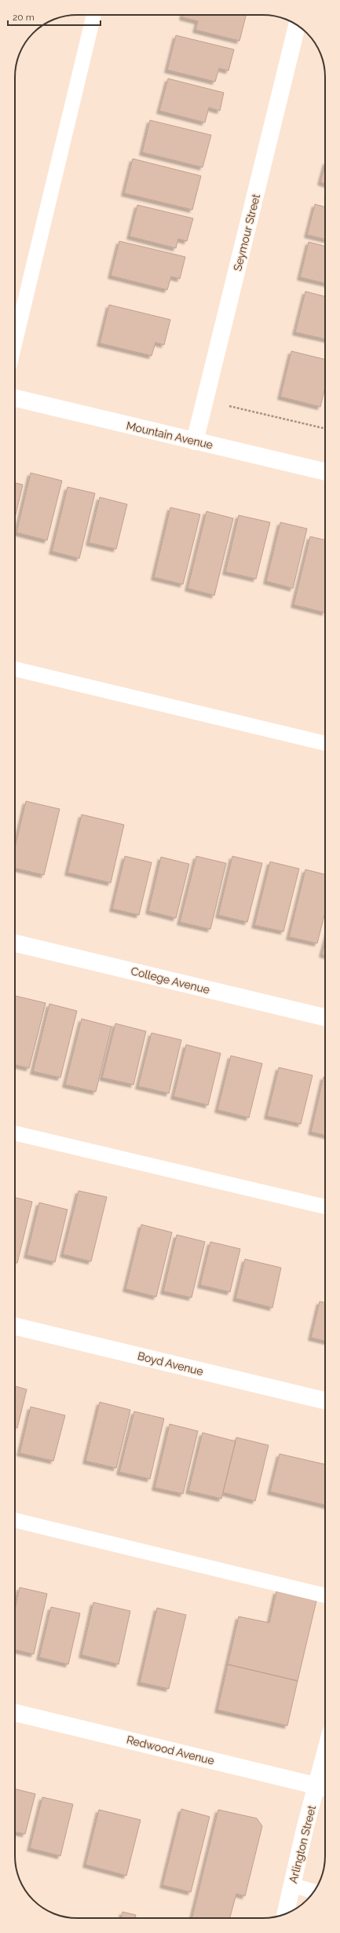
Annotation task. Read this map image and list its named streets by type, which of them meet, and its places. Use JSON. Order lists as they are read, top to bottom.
{
  "streets": {
    "street": [
      "Seymour Street",
      "Mountain Avenue",
      "College Avenue",
      "Boyd Avenue",
      "Redwood Avenue",
      "Arlington Street"
    ]
  },
  "crossings": [
    ["Seymour Street", "Mountain Avenue"],
    ["Redwood Avenue", "Arlington Street"]
  ],
  "scale_bar": "20 m"
}
